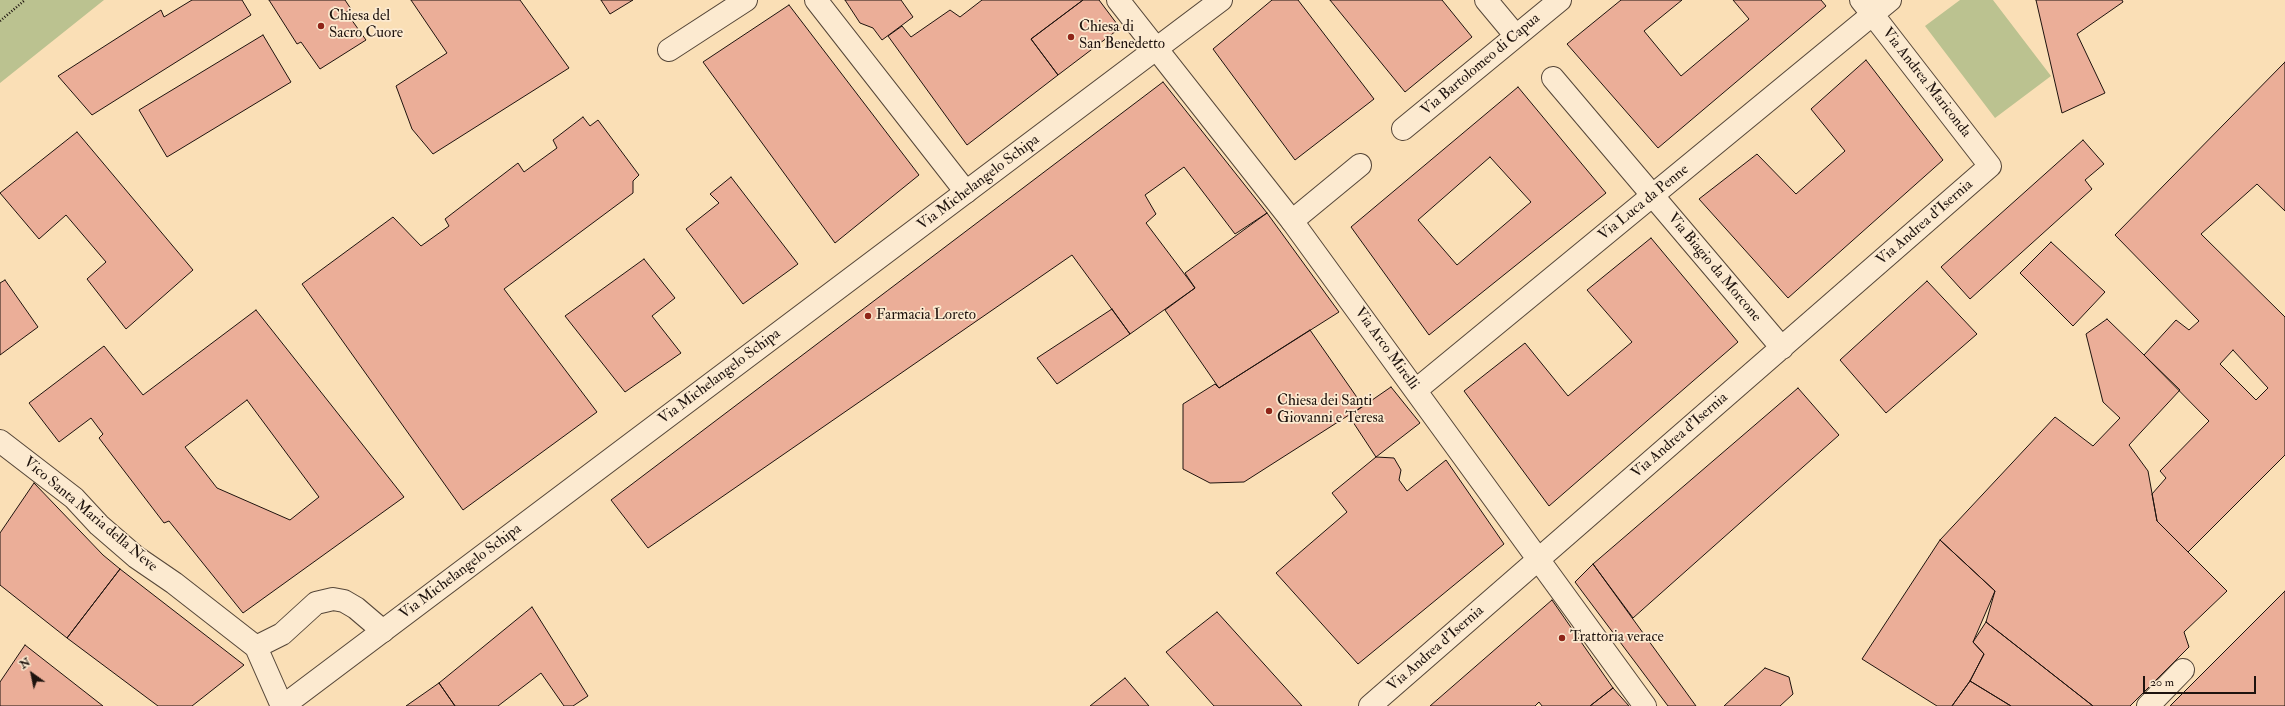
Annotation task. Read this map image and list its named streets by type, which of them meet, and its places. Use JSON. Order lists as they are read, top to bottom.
{
  "streets": {
    "street": [
      "Via Bartolomeo di Capua",
      "Via Andrea Mariconda",
      "Via Michelangelo Schipa",
      "Via Luca da Penne",
      "Via Andrea d'Isernia",
      "Via Biagio da Morcone",
      "Via Arco Mirelli",
      "Vico Santa Maria della Neve"
    ]
  },
  "crossings": [
    ["Via Andrea Mariconda", "Via Luca da Penne"],
    ["Via Andrea Mariconda", "Via Andrea d'Isernia"],
    ["Via Michelangelo Schipa", "Via Arco Mirelli"],
    ["Via Michelangelo Schipa", "Vico Santa Maria della Neve"],
    ["Via Luca da Penne", "Via Biagio da Morcone"],
    ["Via Luca da Penne", "Via Arco Mirelli"],
    ["Via Andrea d'Isernia", "Via Biagio da Morcone"],
    ["Via Andrea d'Isernia", "Via Arco Mirelli"]
  ],
  "places": [
    "Chiesa del Sacro Cuore",
    "Chiesa di San Benedetto",
    "Farmacia Loreto",
    "Chiesa dei Santi Giovanni e Teresa",
    "Trattoria verace"
  ],
  "scale_bar": "20 m",
  "north": "top left"
}
